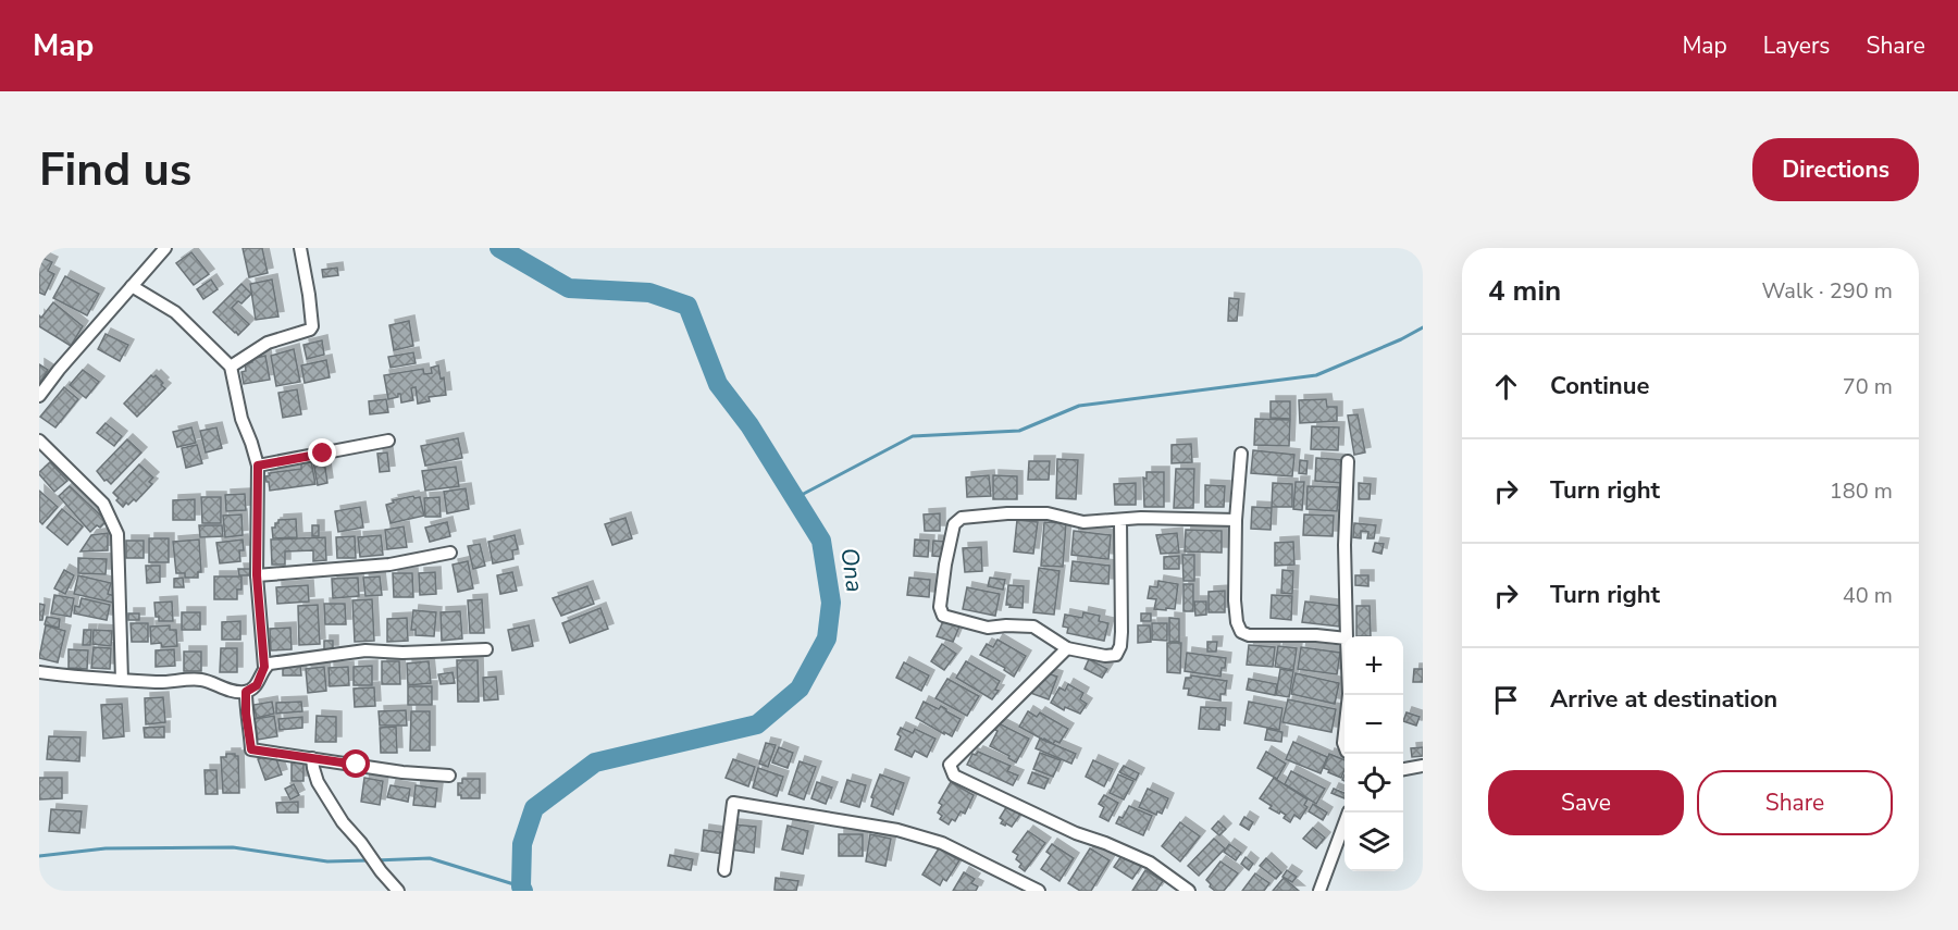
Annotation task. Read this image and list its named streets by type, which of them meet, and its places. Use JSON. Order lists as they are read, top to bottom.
{
  "water": ["Ona"],
  "page": {
    "header": "Map",
    "nav": ["Map", "Layers", "Share"],
    "buttons": [
      "Directions",
      ["Save", "Share"]
    ],
    "title": "Find us",
    "heading": ["4 min", "Walk · 290 m"],
    "list": [
      ["Continue", "70 m"],
      ["Turn right", "180 m"],
      ["Turn right", "40 m"],
      "Arrive at destination"
    ],
    "map_buttons": ["+", "−"]
  }
}
